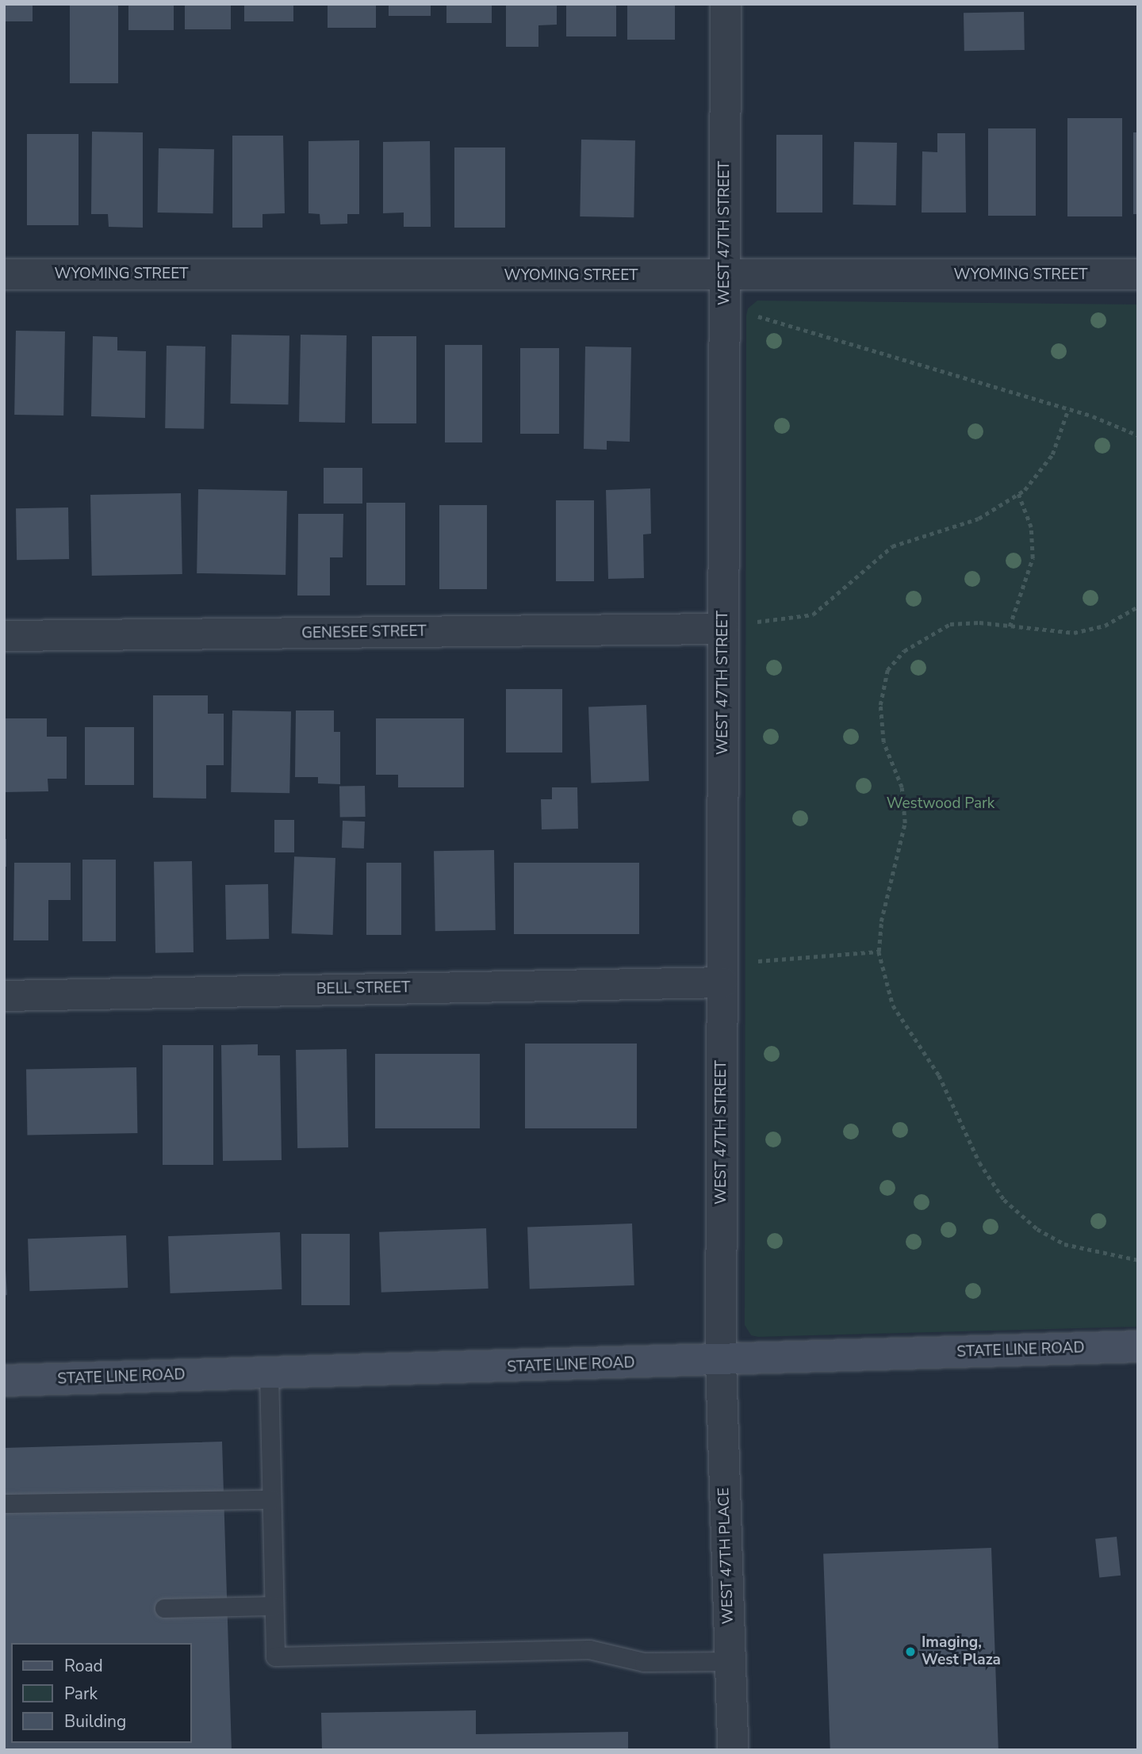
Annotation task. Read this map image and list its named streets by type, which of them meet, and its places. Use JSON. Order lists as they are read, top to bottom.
{
  "streets": {
    "street": [
      "WEST 47TH STREET",
      "WYOMING STREET",
      "GENESEE STREET",
      "BELL STREET",
      "STATE LINE ROAD",
      "WEST 47TH PLACE"
    ]
  },
  "crossings": [
    ["WEST 47TH STREET", "WYOMING STREET"],
    ["WEST 47TH STREET", "GENESEE STREET"],
    ["WEST 47TH STREET", "BELL STREET"],
    ["WEST 47TH STREET", "STATE LINE ROAD"],
    ["WEST 47TH STREET", "WEST 47TH PLACE"],
    ["STATE LINE ROAD", "WEST 47TH PLACE"]
  ],
  "parks": ["Westwood Park"],
  "places": ["Imaging, West Plaza"],
  "legend": ["Road", "Park", "Building"]
}
